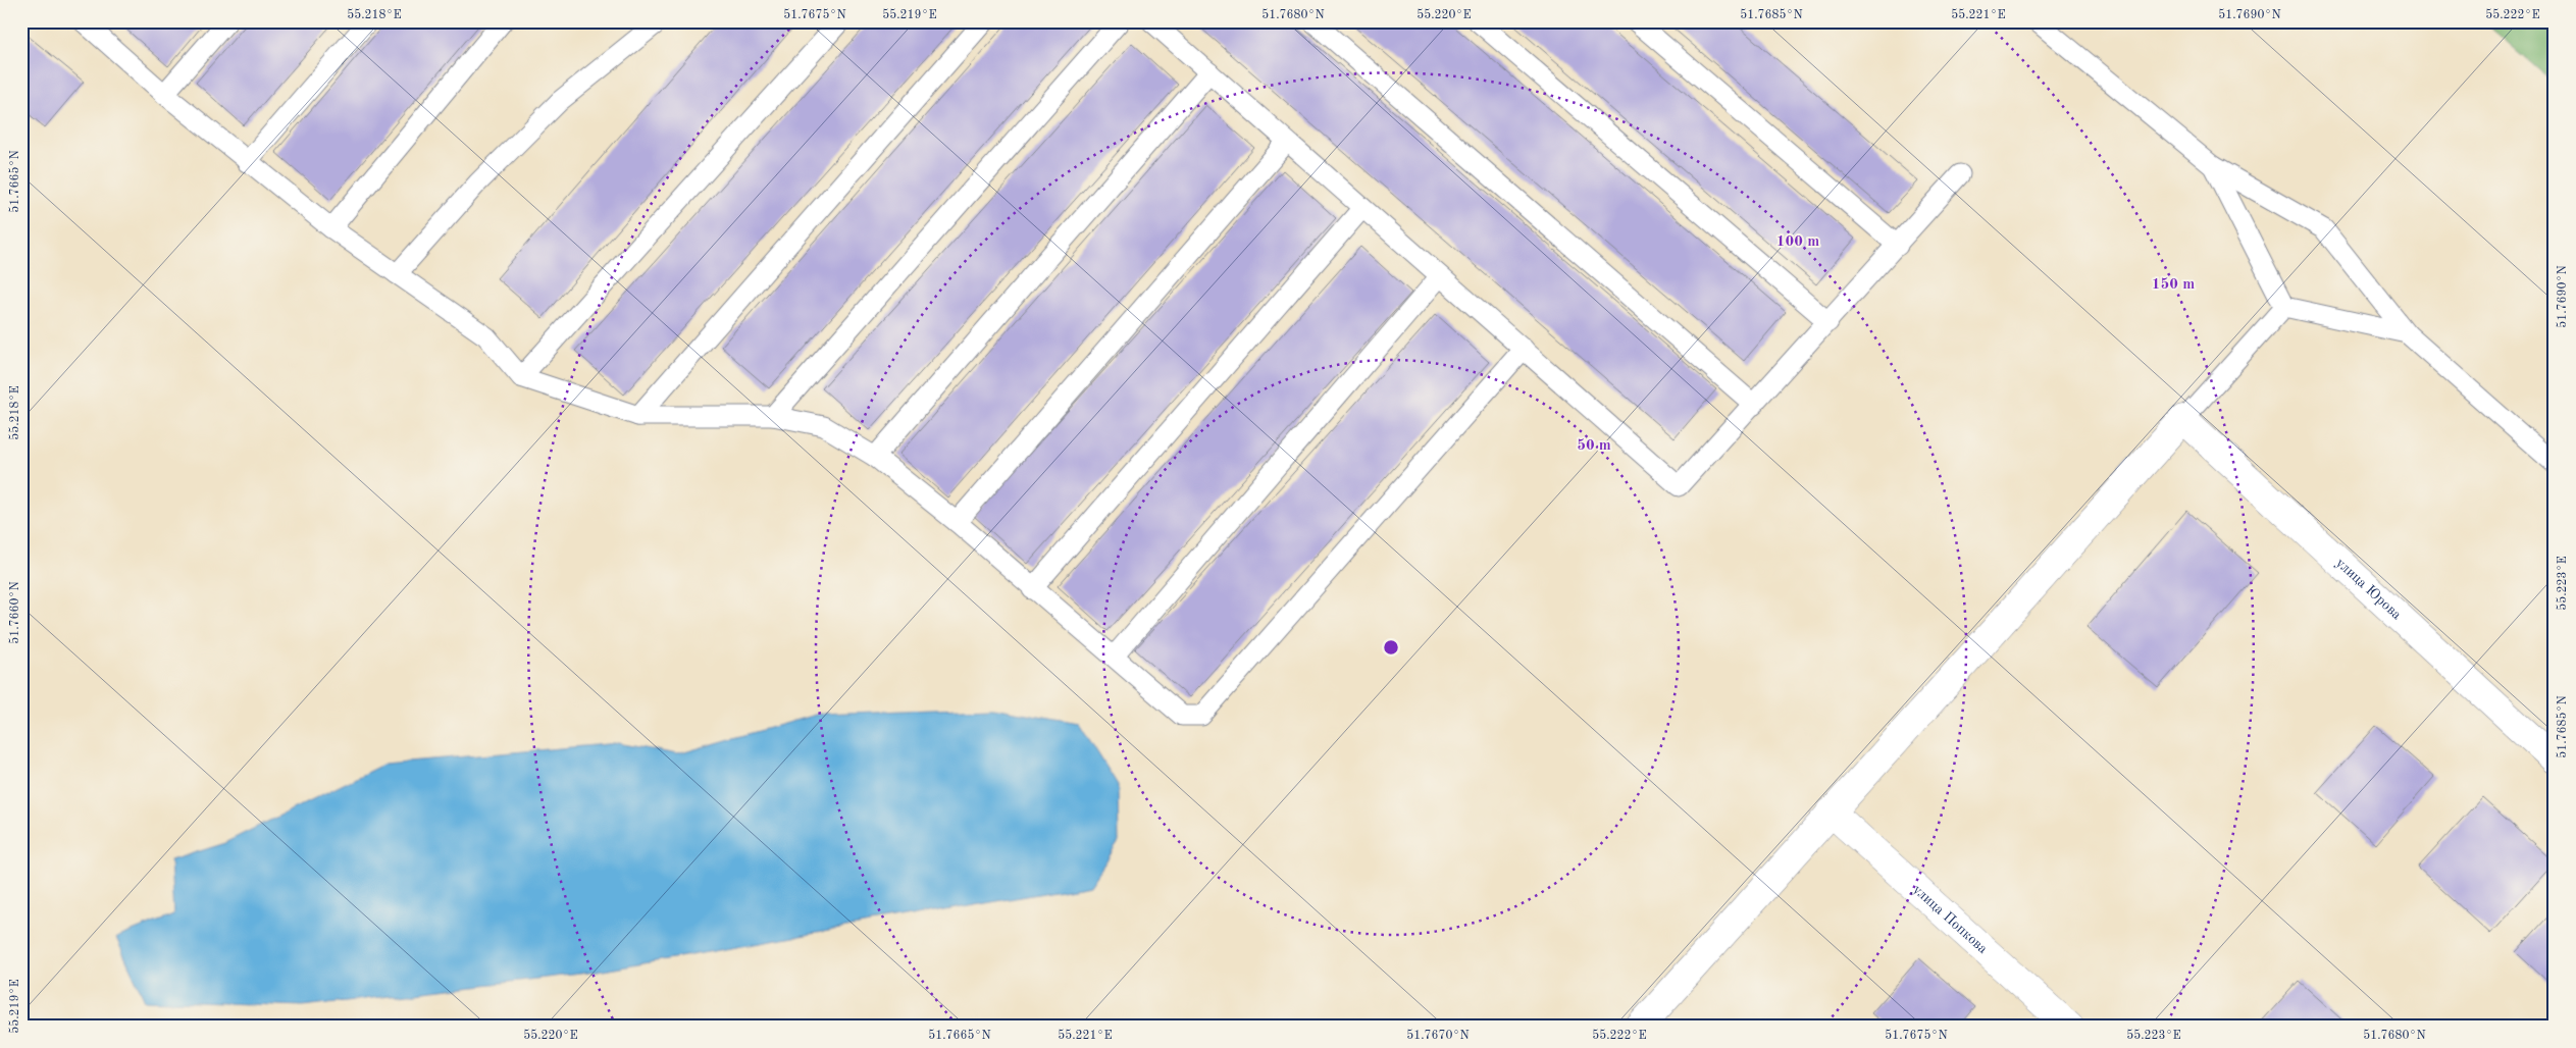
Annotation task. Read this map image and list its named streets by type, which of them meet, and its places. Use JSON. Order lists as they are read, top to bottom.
{
  "streets": {
    "street": ["улица Юрова", "улица Попкова"]
  },
  "coordinates": [
    "55.218°E",
    "51.7675°N",
    "55.219°E",
    "51.7680°N",
    "55.220°E",
    "51.7685°N",
    "55.221°E",
    "51.7690°N",
    "55.222°E",
    "51.7665°N",
    "55.223°E",
    "51.7660°N",
    "51.7670°N"
  ],
  "rings": ["100 m", "150 m", "50 m"]
}
